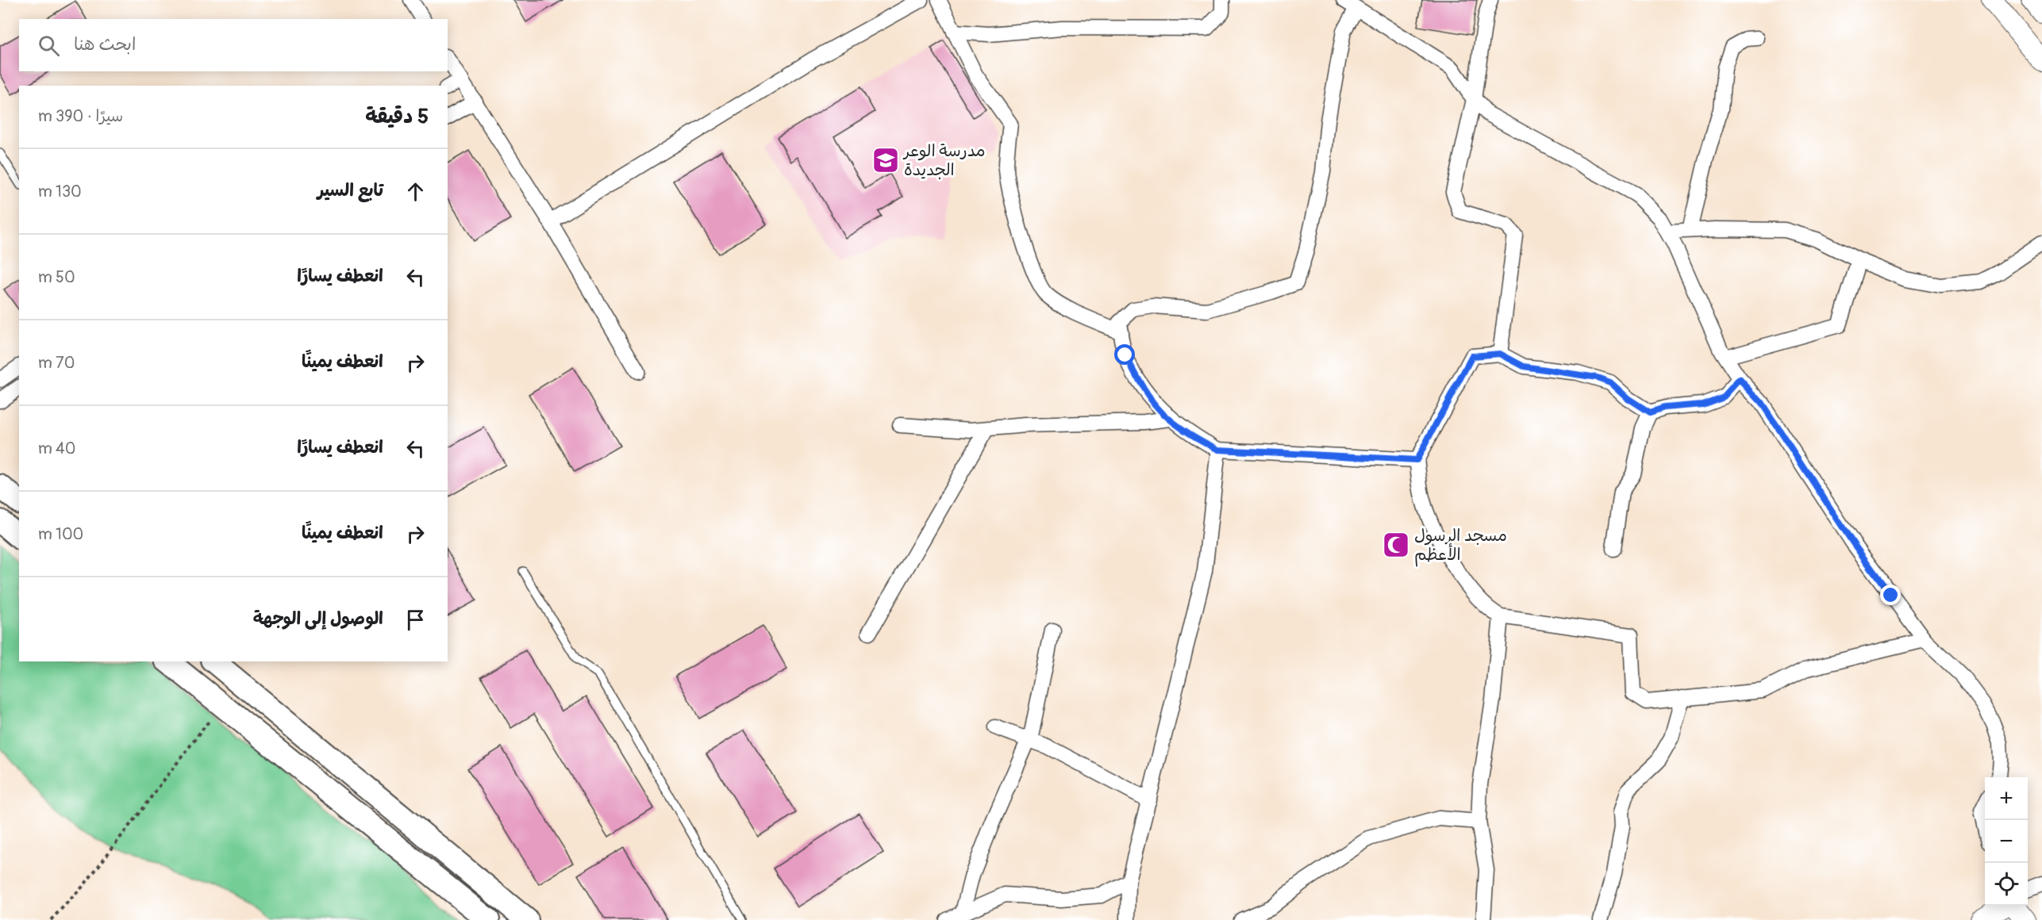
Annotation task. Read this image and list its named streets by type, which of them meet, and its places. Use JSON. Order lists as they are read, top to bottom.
{
  "places": {
    "school or university": ["مدرسة الوعر الجديدة"],
    "mosque": ["مسجد الرسول الأعظم"]
  },
  "page": {
    "search": "ابحث هنا",
    "heading": ["5 دقيقة", "سيرًا · 390 m"],
    "list": [
      ["تابع السير", "130 m"],
      ["انعطف يسارًا", "50 m"],
      ["انعطف يمينًا", "70 m"],
      ["انعطف يسارًا", "40 m"],
      ["انعطف يمينًا", "100 m"],
      "الوصول إلى الوجهة"
    ],
    "map_buttons": ["+", "−"]
  }
}
